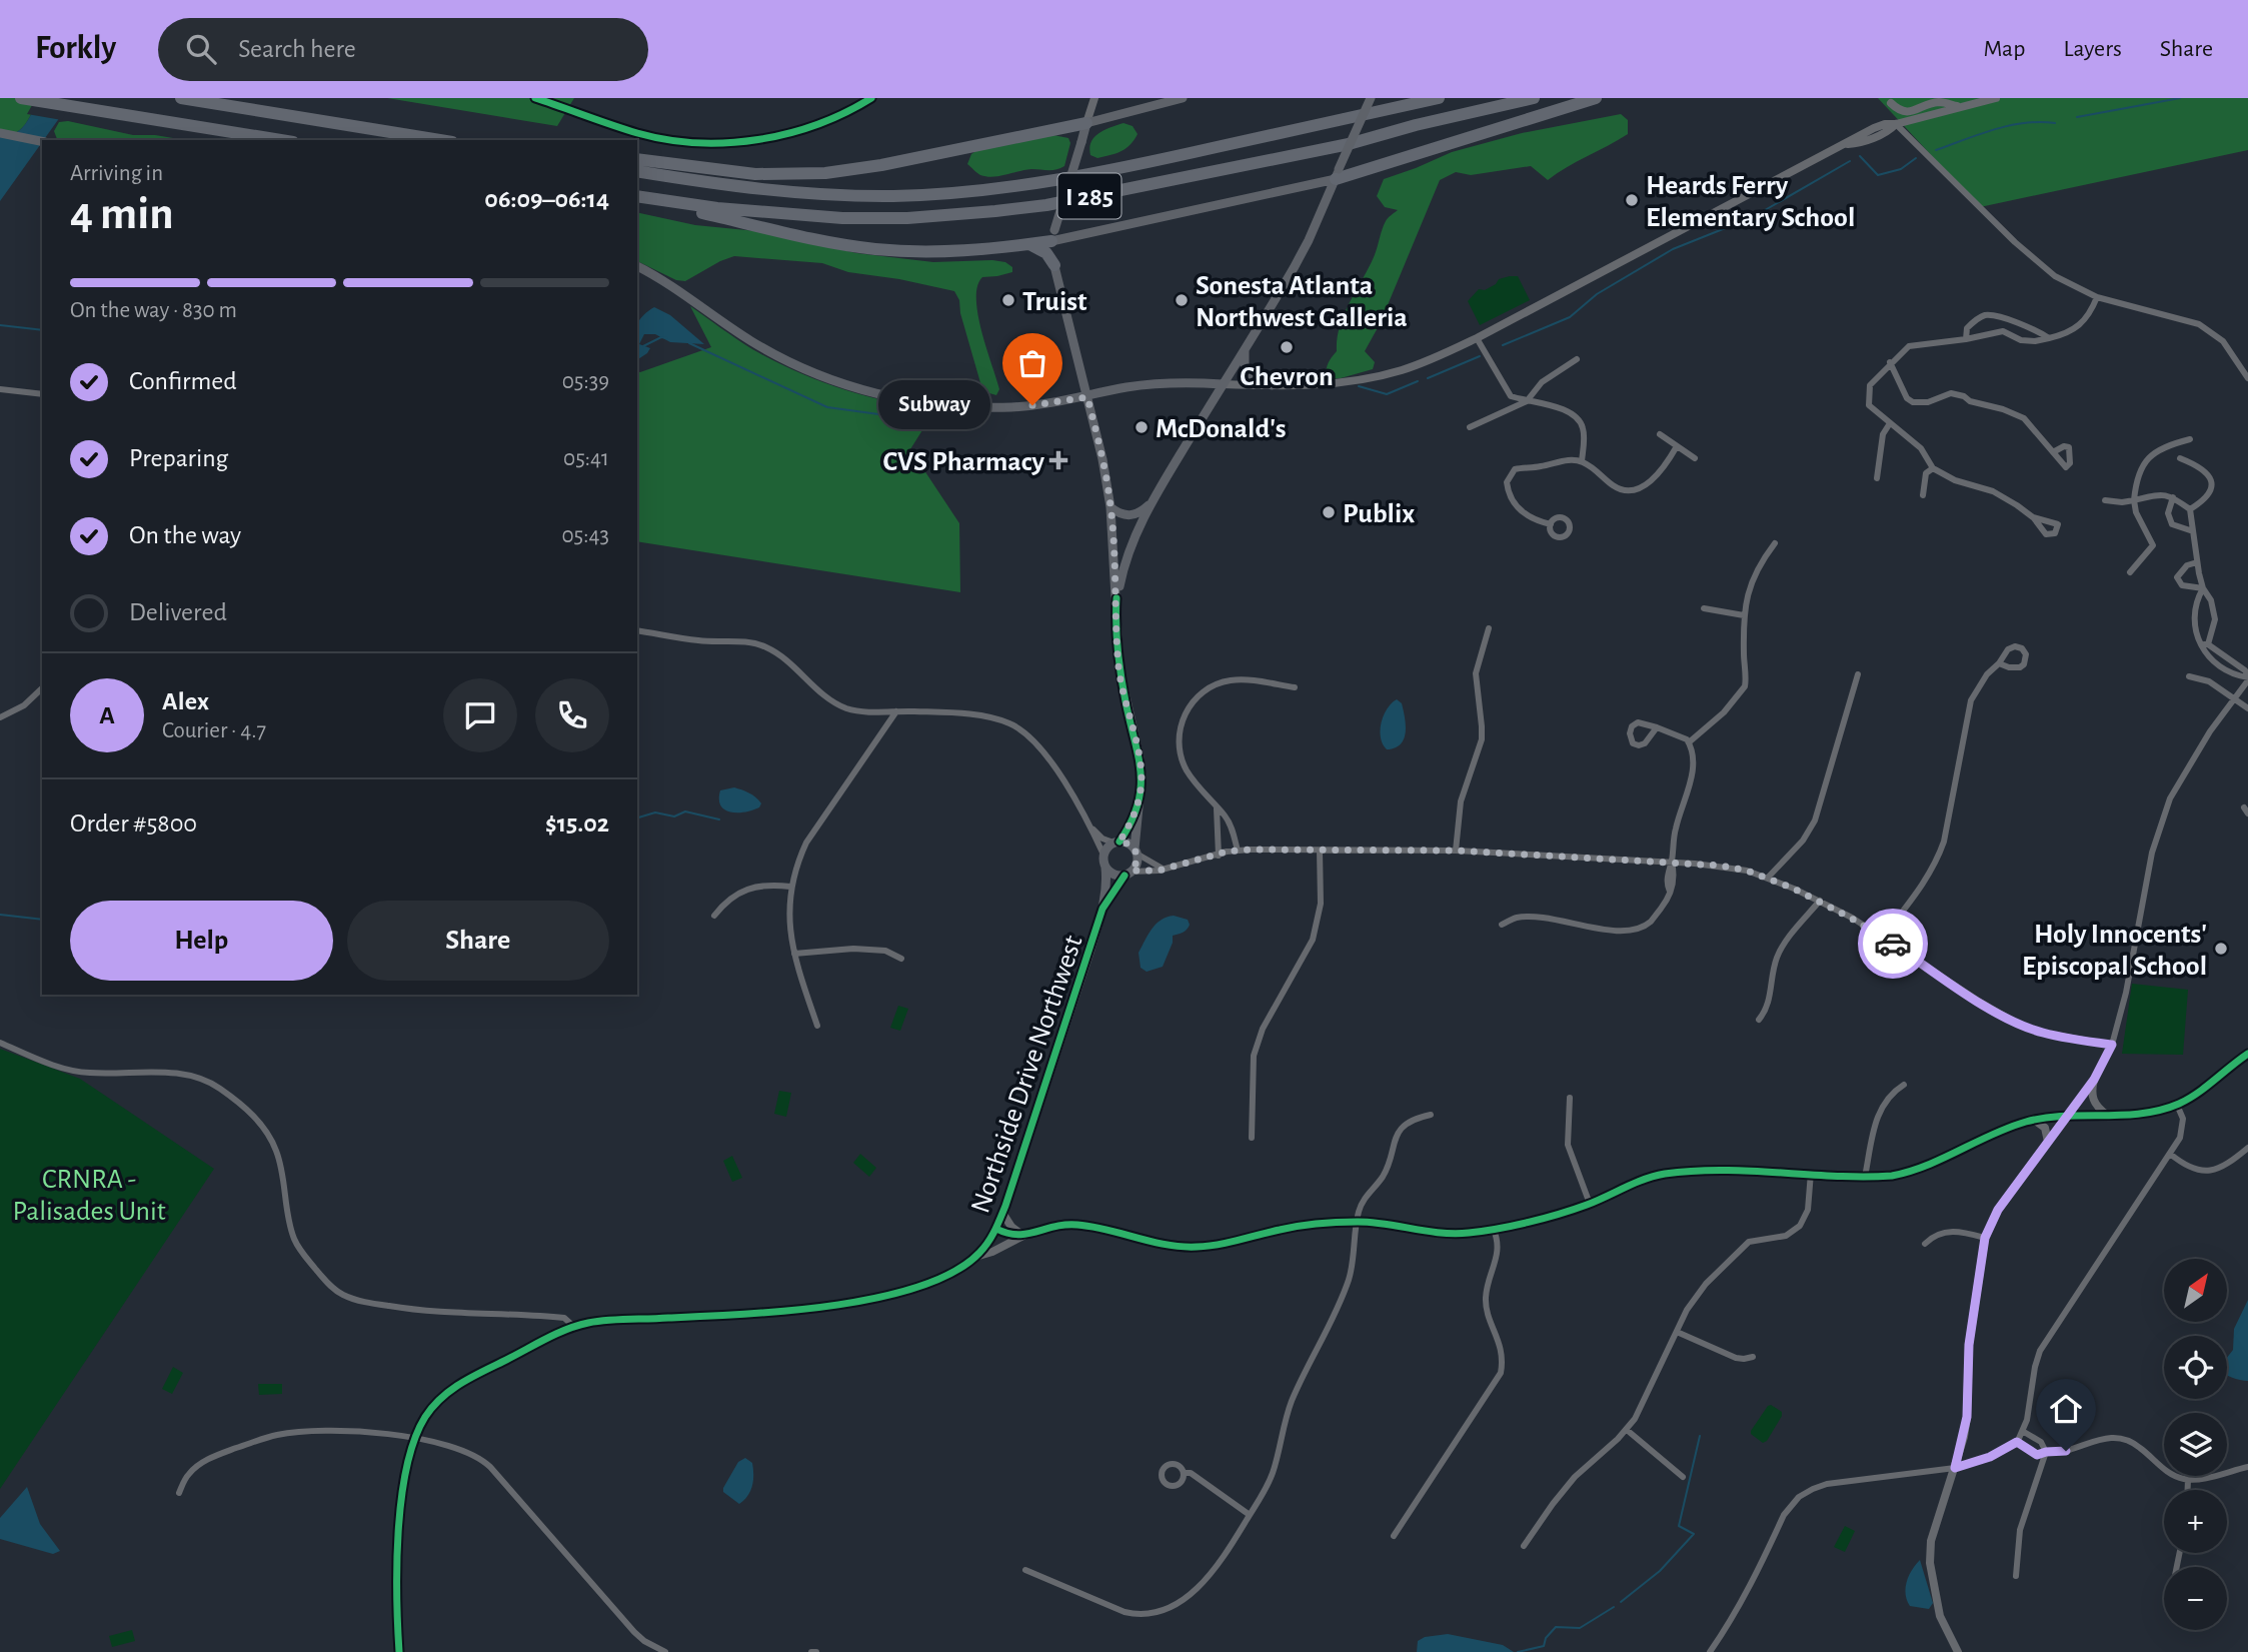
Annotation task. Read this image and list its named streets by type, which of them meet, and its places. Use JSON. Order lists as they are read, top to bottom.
{
  "streets": {
    "highway": ["I 285"],
    "main road": ["Northside Drive Northwest"]
  },
  "parks": ["CRNRA - Palisades Unit"],
  "places": {
    "other": [
      "Heards Ferry Elementary School",
      "Truist",
      "Sonesta Atlanta Northwest Galleria",
      "Chevron",
      "Subway",
      "McDonald's",
      "Publix",
      "Holy Innocents' Episcopal School"
    ],
    "health": ["CVS Pharmacy"]
  },
  "north": "top right",
  "page": {
    "header": "Forkly",
    "search": "Search here",
    "nav": ["Map", "Layers", "Share"],
    "heading": ["4 min", "Arriving in", "06:09–06:14"],
    "panel": [
      "Alex",
      "Courier · 4.7",
      "Order #5800",
      "$15.02"
    ],
    "bar": "On the way · 830 m",
    "list": [
      ["Confirmed", "05:39"],
      ["Preparing", "05:41"],
      ["On the way", "05:43"],
      "Delivered"
    ],
    "bubble": "Subway",
    "round": "A",
    "buttons": ["Help", "Share"],
    "map_buttons": ["+", "−"]
  }
}
